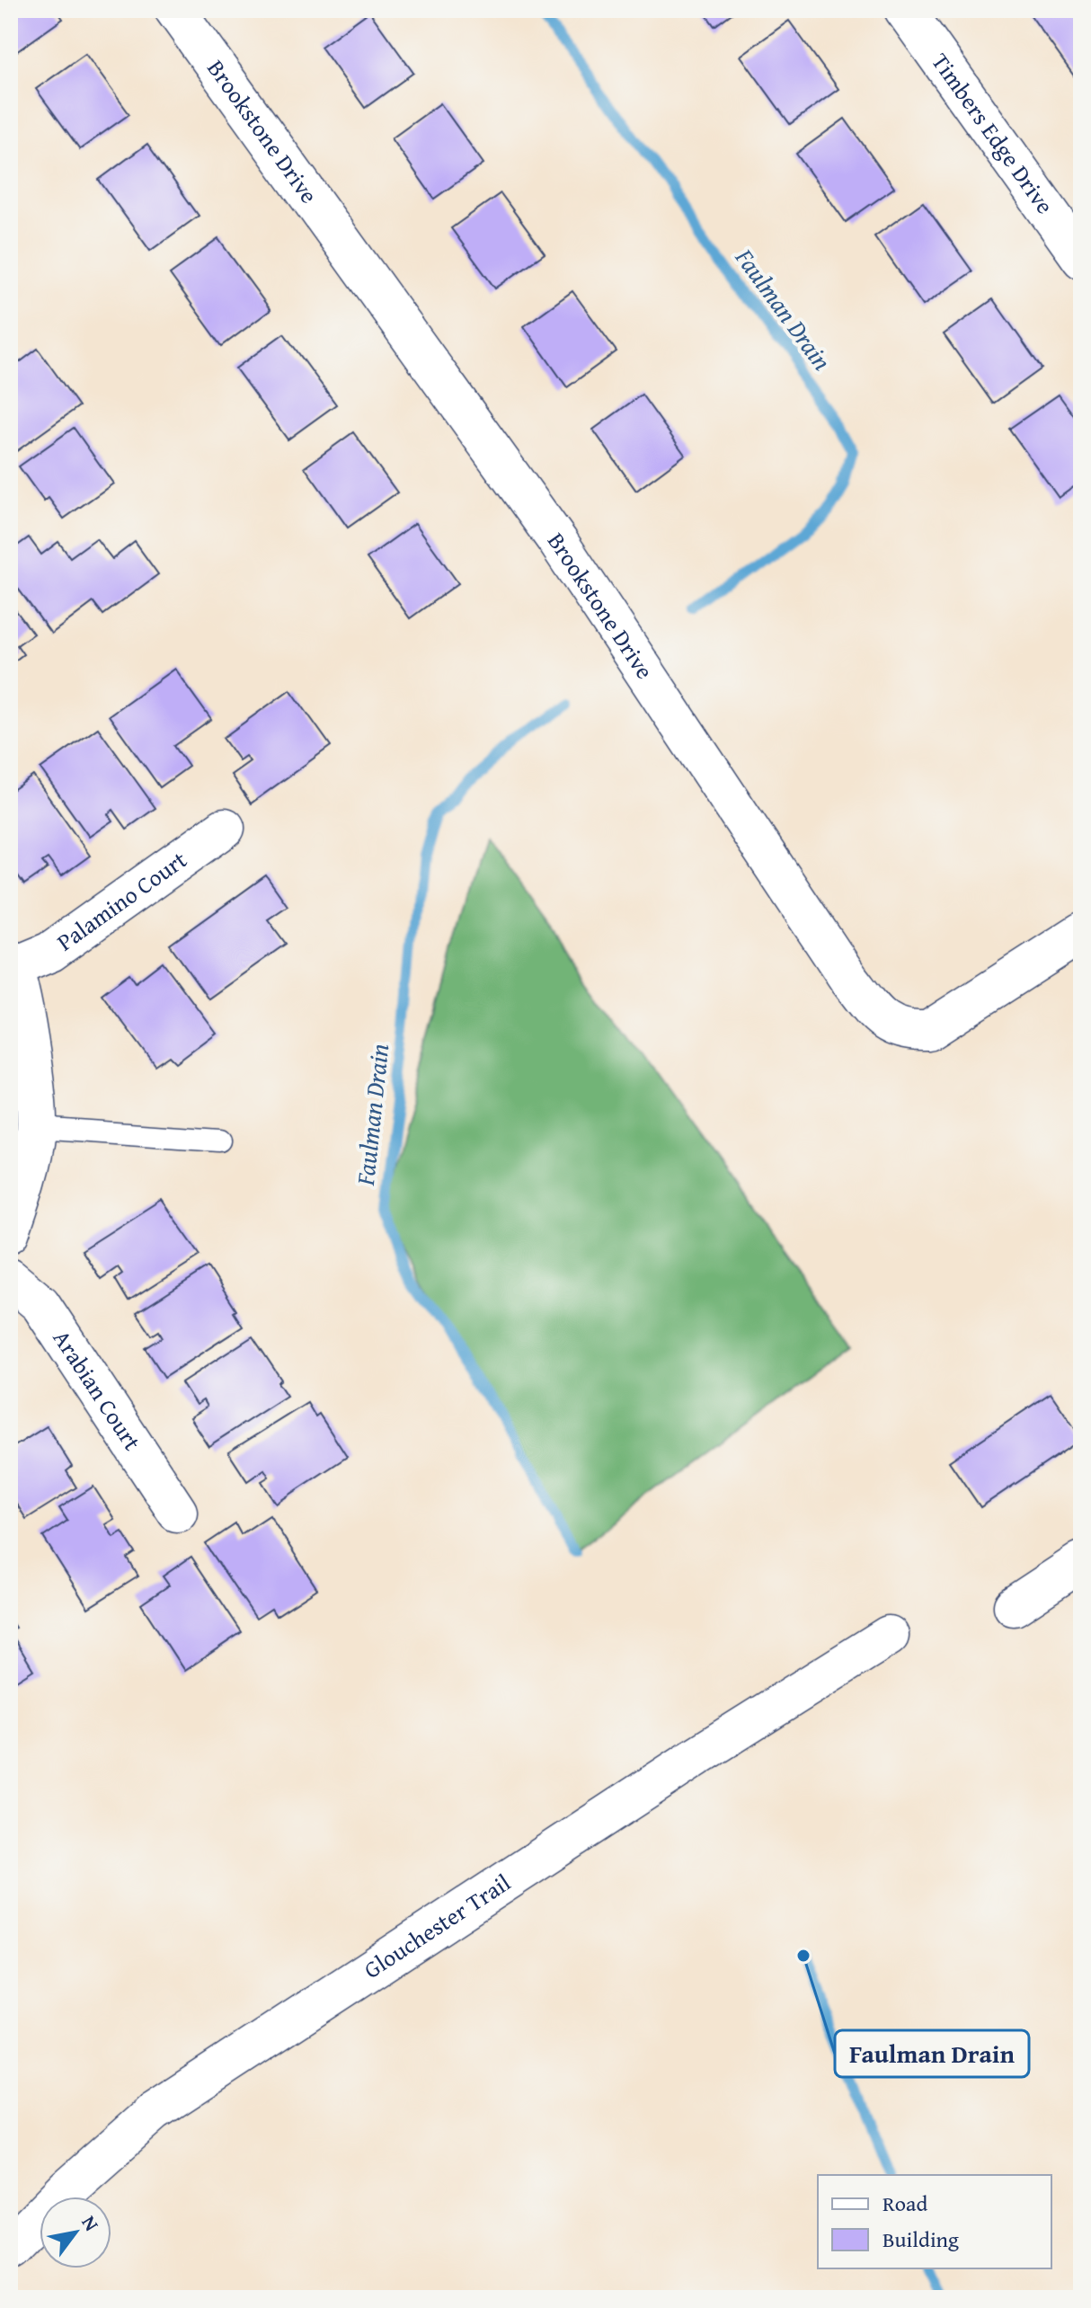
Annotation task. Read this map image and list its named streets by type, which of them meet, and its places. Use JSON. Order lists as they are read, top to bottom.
{
  "streets": {
    "street": [
      "Brookstone Drive",
      "Timbers Edge Drive",
      "Palamino Court",
      "Arabian Court",
      "Glouchester Trail"
    ]
  },
  "water": ["Faulman Drain"],
  "places": ["Faulman Drain"],
  "legend": ["Road", "Building"],
  "north": "top right"
}
